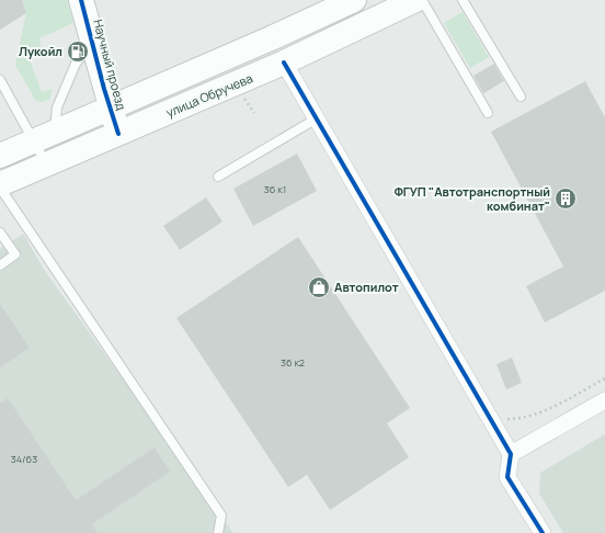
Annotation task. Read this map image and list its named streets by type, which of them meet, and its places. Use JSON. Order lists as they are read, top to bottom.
{
  "streets": {
    "main road": ["Научный проезд", "улица Обручева"]
  },
  "crossings": [
    ["Научный проезд", "улица Обручева"]
  ],
  "places": {
    "fuel station": ["Лукойл"],
    "building": ["ФГУП \"Автотранспортный комбинат\""],
    "shop": ["Автопилот"]
  },
  "house_numbers": ["36 к1", "36 к2", "34/63"]
}
